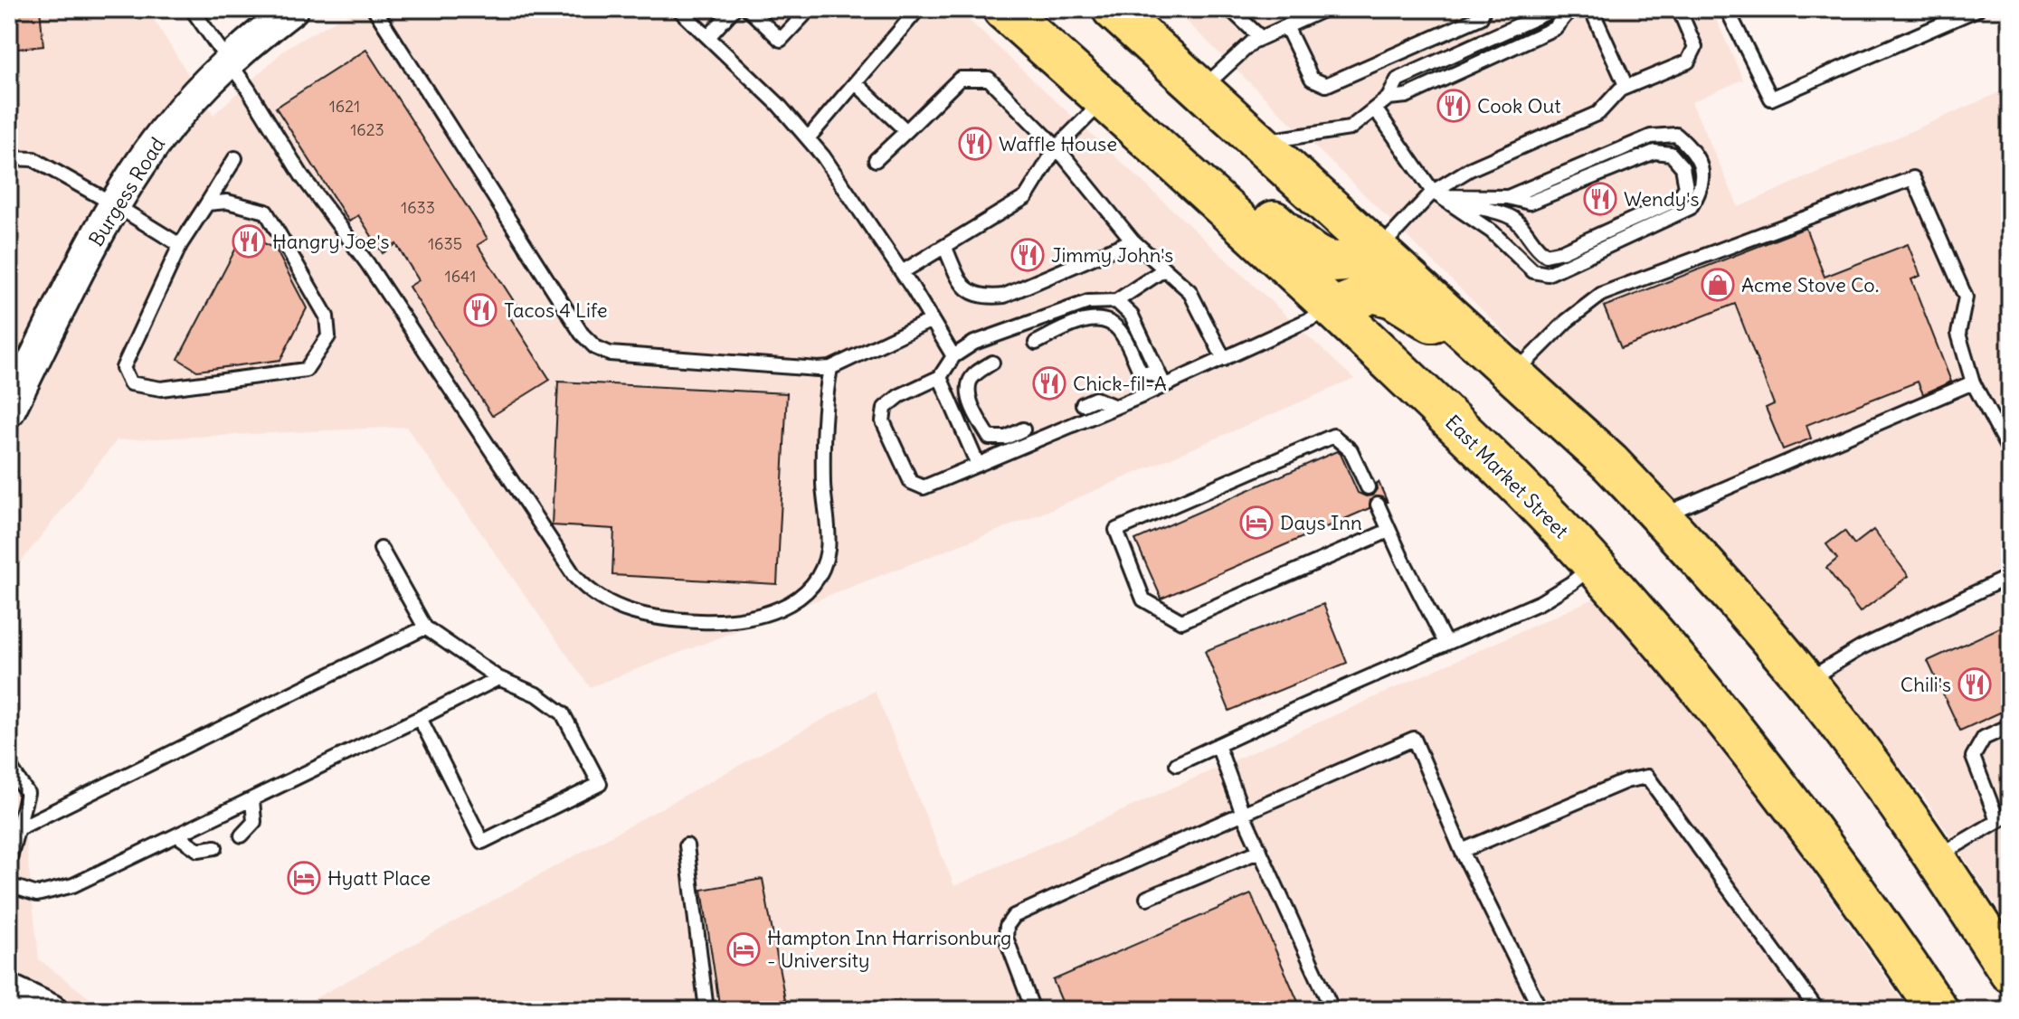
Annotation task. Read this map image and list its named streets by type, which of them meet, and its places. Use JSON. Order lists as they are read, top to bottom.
{
  "streets": {
    "highway": ["East Market Street"],
    "street": ["Burgess Road"]
  },
  "places": {
    "restaurant": [
      "Cook Out",
      "Waffle House",
      "Wendy's",
      "Hangry Joe's",
      "Jimmy John's",
      "Tacos 4 Life",
      "Chick-fil-A",
      "Chili's"
    ],
    "shop": ["Acme Stove Co."],
    "hotel": ["Days Inn", "Hyatt Place", "Hampton Inn Harrisonburg - University"]
  },
  "house_numbers": [
    "1621",
    "1623",
    "1633",
    "1635",
    "1641"
  ]
}
